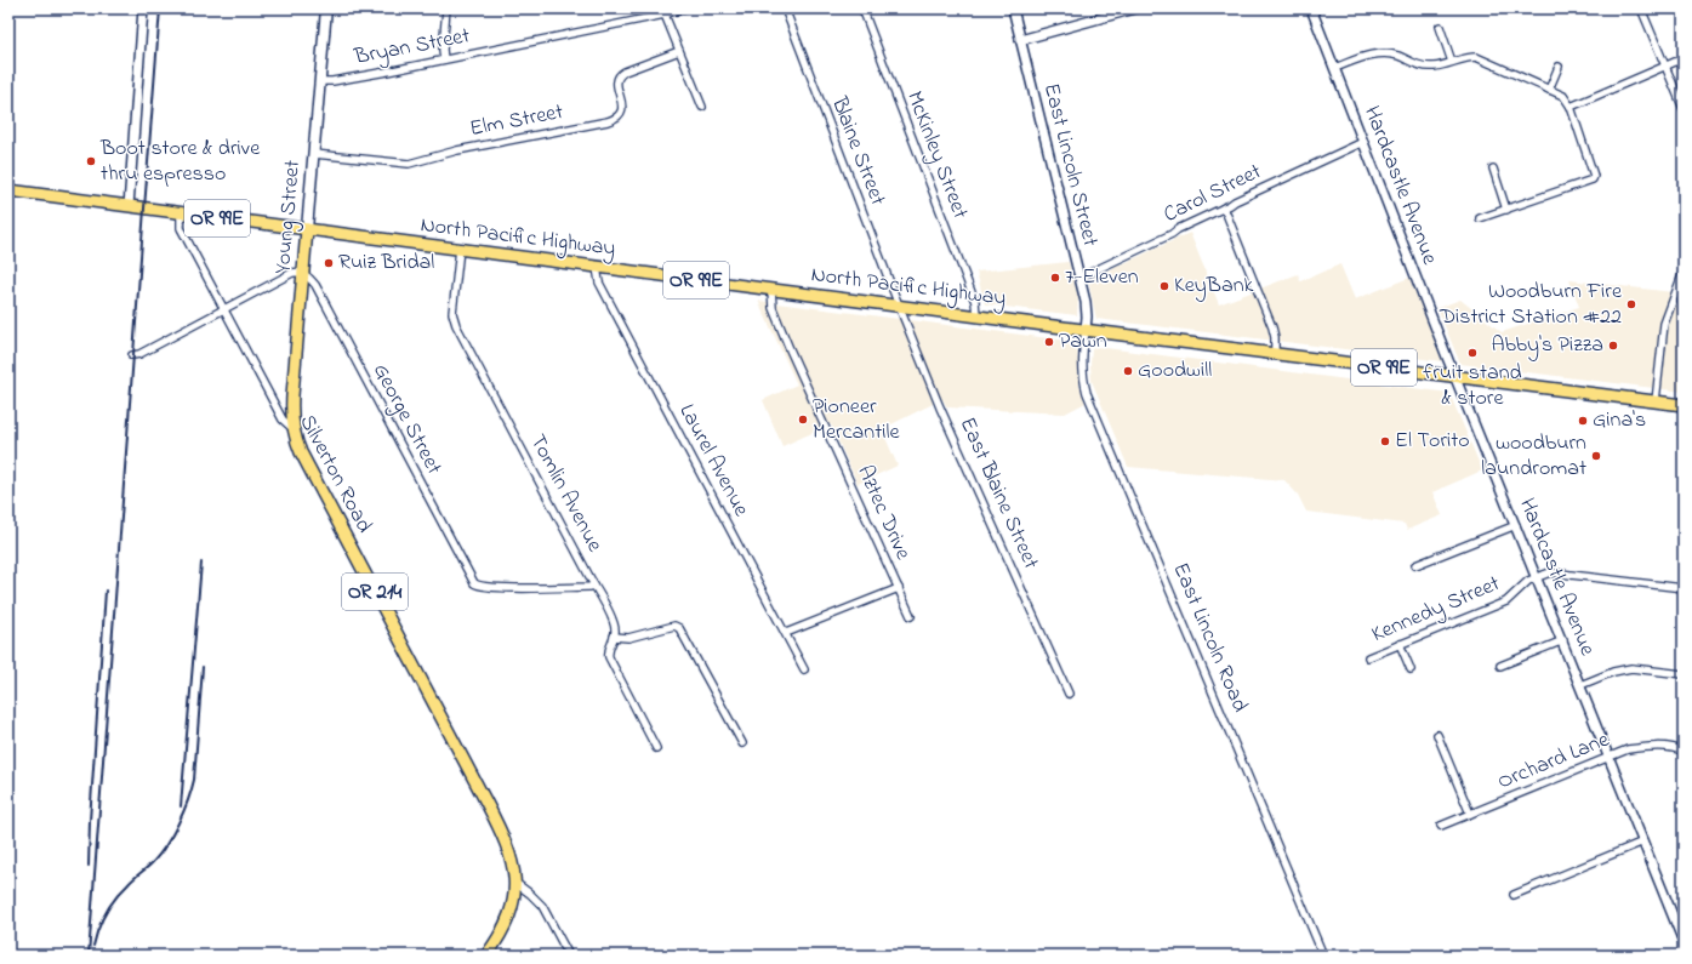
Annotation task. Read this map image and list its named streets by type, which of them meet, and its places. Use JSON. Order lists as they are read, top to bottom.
{
  "streets": {
    "main road": [
      "Young Street",
      "OR 99E",
      "North Pacific Highway",
      "Silverton Road",
      "OR 214"
    ],
    "street": [
      "Bryan Street",
      "Elm Street",
      "Blaine Street",
      "McKinley Street",
      "East Lincoln Street",
      "Hardcastle Avenue",
      "Carol Street",
      "George Street",
      "Laurel Avenue",
      "Tomlin Avenue",
      "East Blaine Street",
      "Aztec Drive",
      "Kennedy Street",
      "East Lincoln Road",
      "Orchard Lane"
    ]
  },
  "crossings": [
    ["Bryan Street", "Young Street"],
    ["Elm Street", "Young Street"],
    ["Blaine Street", "North Pacific Highway"],
    ["Blaine Street", "East Blaine Street"],
    ["McKinley Street", "North Pacific Highway"],
    ["East Lincoln Street", "Carol Street"],
    ["East Lincoln Street", "North Pacific Highway"],
    ["East Lincoln Street", "East Lincoln Road"],
    ["Hardcastle Avenue", "Carol Street"],
    ["Hardcastle Avenue", "North Pacific Highway"],
    ["Hardcastle Avenue", "Kennedy Street"],
    ["Hardcastle Avenue", "Orchard Lane"],
    ["Young Street", "North Pacific Highway"],
    ["Young Street", "George Street"],
    ["Young Street", "Silverton Road"],
    ["OR 99E", "North Pacific Highway"],
    ["North Pacific Highway", "Laurel Avenue"],
    ["North Pacific Highway", "Silverton Road"],
    ["North Pacific Highway", "Tomlin Avenue"],
    ["North Pacific Highway", "East Blaine Street"],
    ["North Pacific Highway", "Aztec Drive"],
    ["North Pacific Highway", "East Lincoln Road"],
    ["George Street", "Tomlin Avenue"],
    ["Silverton Road", "OR 214"]
  ],
  "places": [
    "Boot store & drive thru espresso",
    "Ruiz Bridal",
    "7-Eleven",
    "KeyBank",
    "Woodburn Fire District Station #22",
    "Pawn",
    "Abby's Pizza",
    "fruit stand & store",
    "Goodwill",
    "Pioneer Mercantile",
    "Gina's",
    "El Torito",
    "woodburn laundromat"
  ]
}
